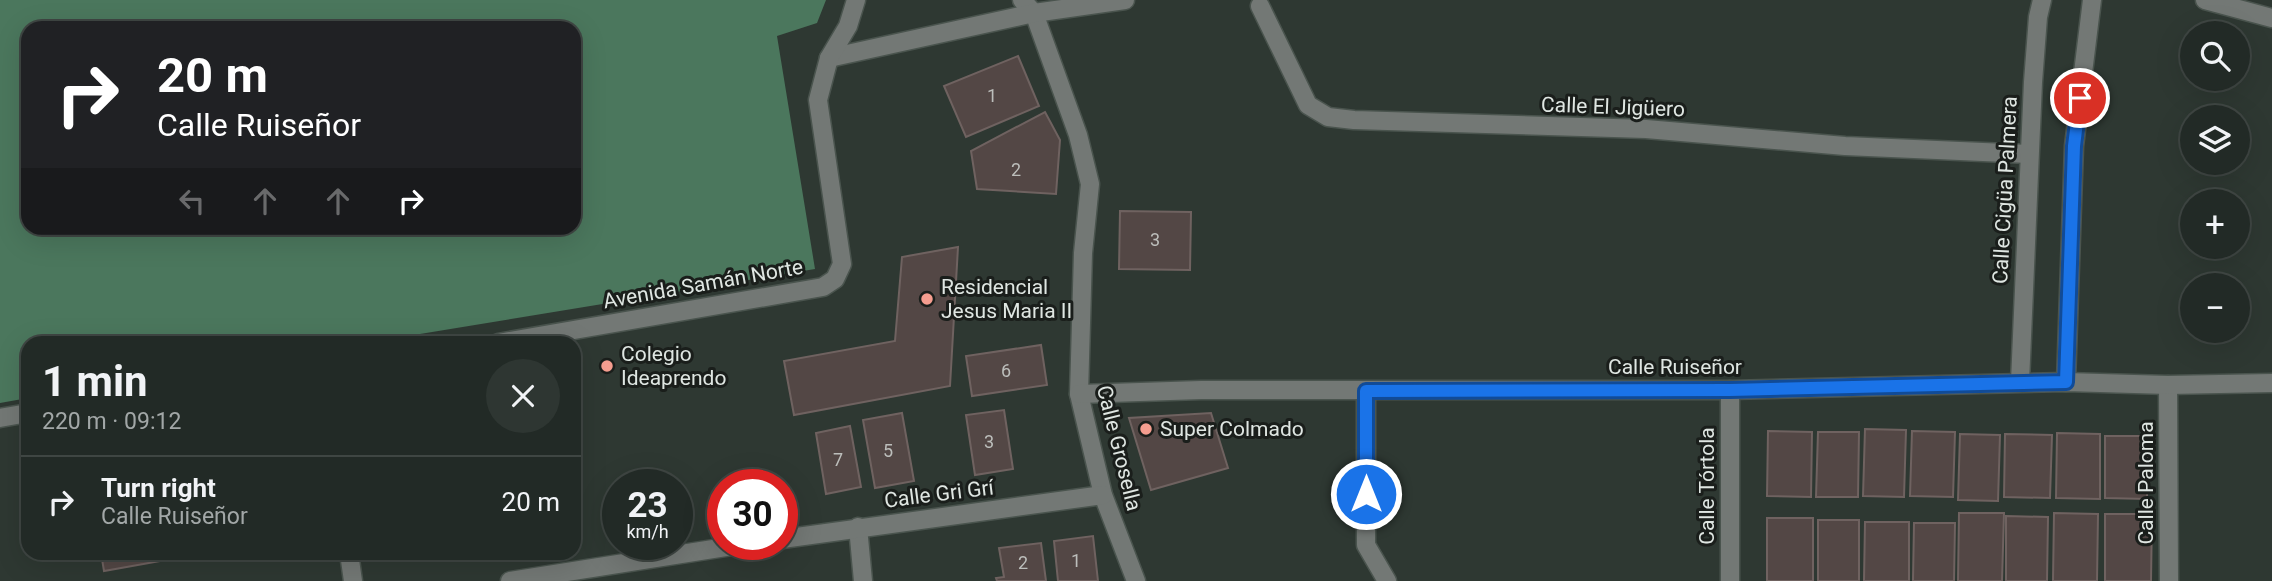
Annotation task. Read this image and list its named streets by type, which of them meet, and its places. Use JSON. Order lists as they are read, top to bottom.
{
  "streets": {
    "street": [
      "Calle El Jigüero",
      "Calle Cigüa Palmera",
      "Avenida Samán Norte",
      "Calle Ruiseñor",
      "Calle Grosella",
      "Calle Paloma",
      "Calle Tórtola",
      "Calle Gri Grí"
    ]
  },
  "crossings": [
    ["Calle El Jigüero", "Calle Cigüa Palmera"],
    ["Calle Cigüa Palmera", "Calle Ruiseñor"],
    ["Calle Ruiseñor", "Calle Grosella"],
    ["Calle Ruiseñor", "Calle Paloma"],
    ["Calle Ruiseñor", "Calle Tórtola"],
    ["Calle Grosella", "Calle Gri Grí"]
  ],
  "places": ["Residencial Jesus Maria II", "Colegio Ideaprendo", "Super Colmado"],
  "house_numbers": [
    "1",
    "2",
    "3",
    "6",
    "3",
    "5",
    "7",
    "1",
    "2"
  ],
  "page": {
    "map_buttons": ["+", "−"],
    "turn": ["20 m", "Calle Ruiseñor"],
    "heading": ["1 min", "220 m · 09:12"],
    "list": [
      {
        "name": "Turn right",
        "note": "Calle Ruiseñor",
        "value": "20 m"
      }
    ],
    "speed": "23 km/h",
    "limit": "30"
  }
}
